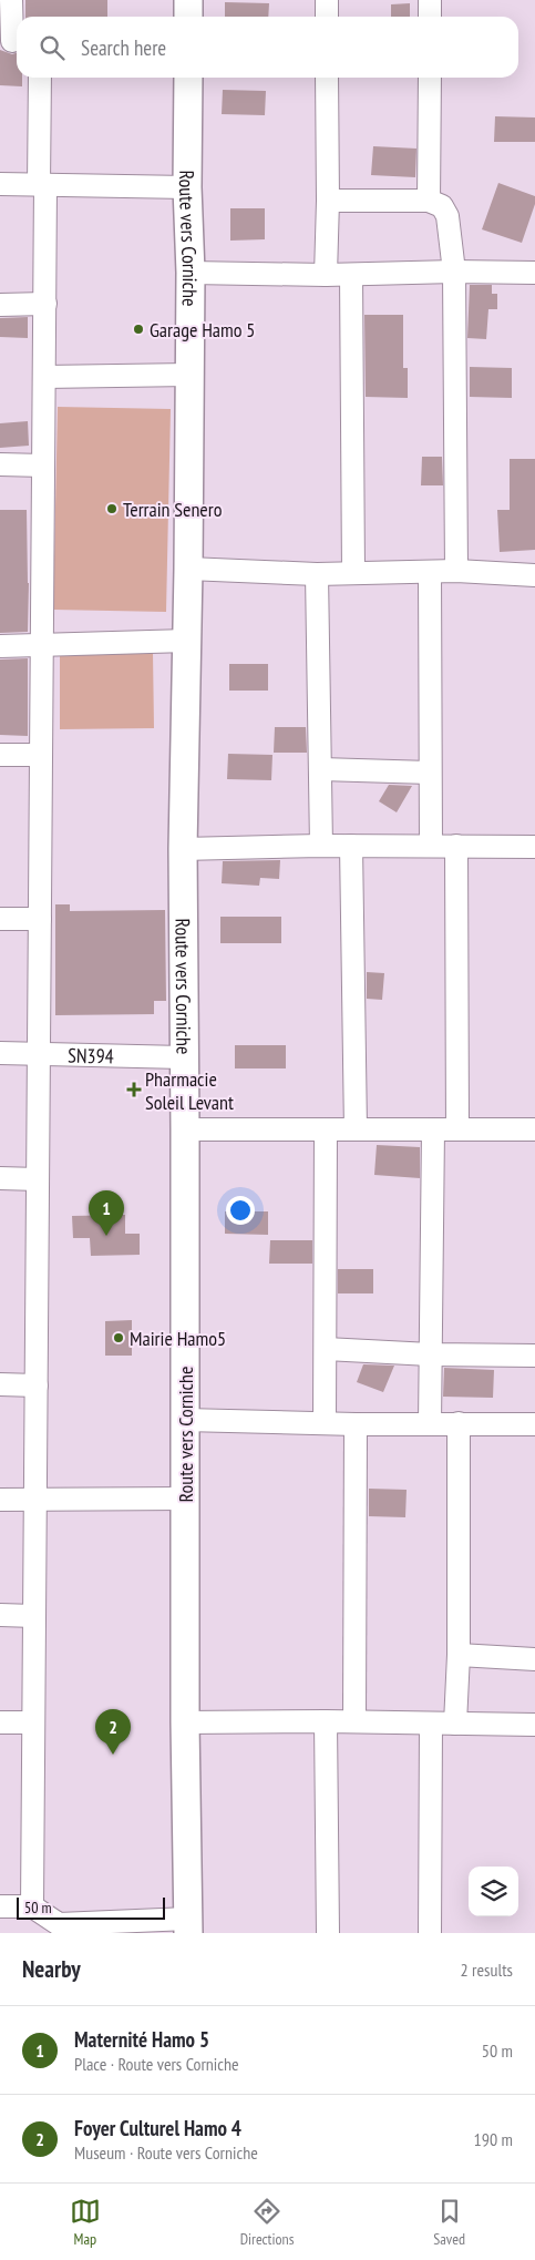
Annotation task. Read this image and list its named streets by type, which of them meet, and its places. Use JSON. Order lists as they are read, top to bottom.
{
  "streets": {
    "main road": ["Route vers Corniche"],
    "street": ["SN394"]
  },
  "crossings": [
    ["Route vers Corniche", "SN394"]
  ],
  "places": {
    "other": ["Garage Hamo 5", "Terrain Senero", "Mairie Hamo5"],
    "health": ["Pharmacie Soleil Levant"]
  },
  "scale_bar": "50 m",
  "page": {
    "search": "Search here",
    "pins": ["1", "2"],
    "scale": "50 m",
    "heading": ["Nearby", "2 results"],
    "list": [
      {
        "mark": "1",
        "name": "Maternité Hamo 5",
        "note": "Place · Route vers Corniche",
        "value": "50 m"
      },
      {
        "mark": "2",
        "name": "Foyer Culturel Hamo 4",
        "note": "Museum · Route vers Corniche",
        "value": "190 m"
      }
    ],
    "nav": ["Map", "Directions", "Saved"]
  }
}
